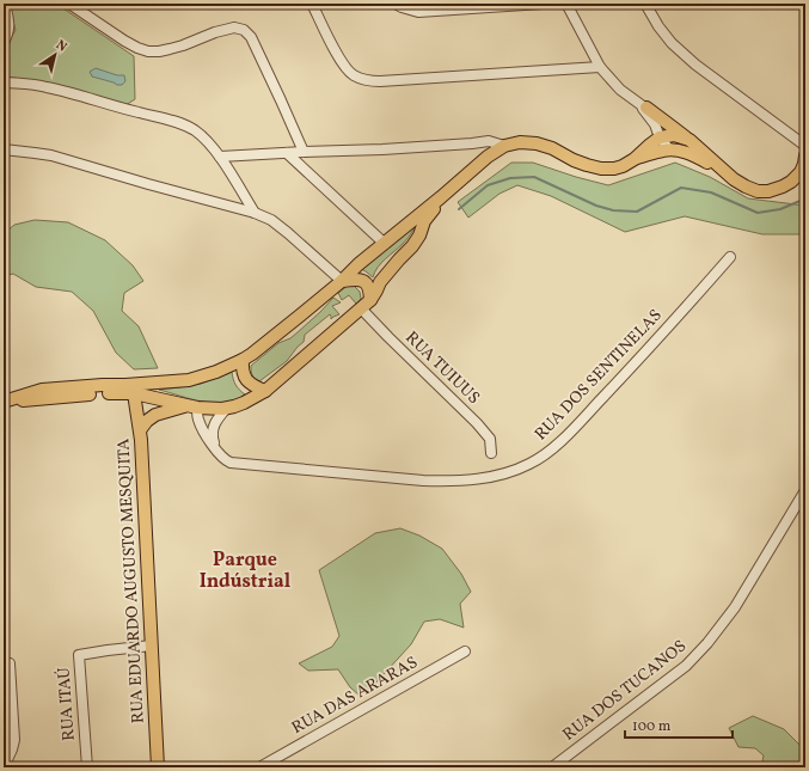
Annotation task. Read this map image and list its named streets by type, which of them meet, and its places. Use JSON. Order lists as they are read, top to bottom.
{
  "streets": {
    "main road": ["RUA EDUARDO AUGUSTO MESQUITA"],
    "street": [
      "RUA TUIUUS",
      "RUA DOS SENTINELAS",
      "RUA DOS TUCANOS",
      "RUA DAS ARARAS",
      "RUA ITAÚ"
    ]
  },
  "crossings": [
    ["RUA EDUARDO AUGUSTO MESQUITA", "RUA ITAÚ"]
  ],
  "districts": ["Parque Indústrial"],
  "scale_bar": "100 m",
  "north": "top right"
}
